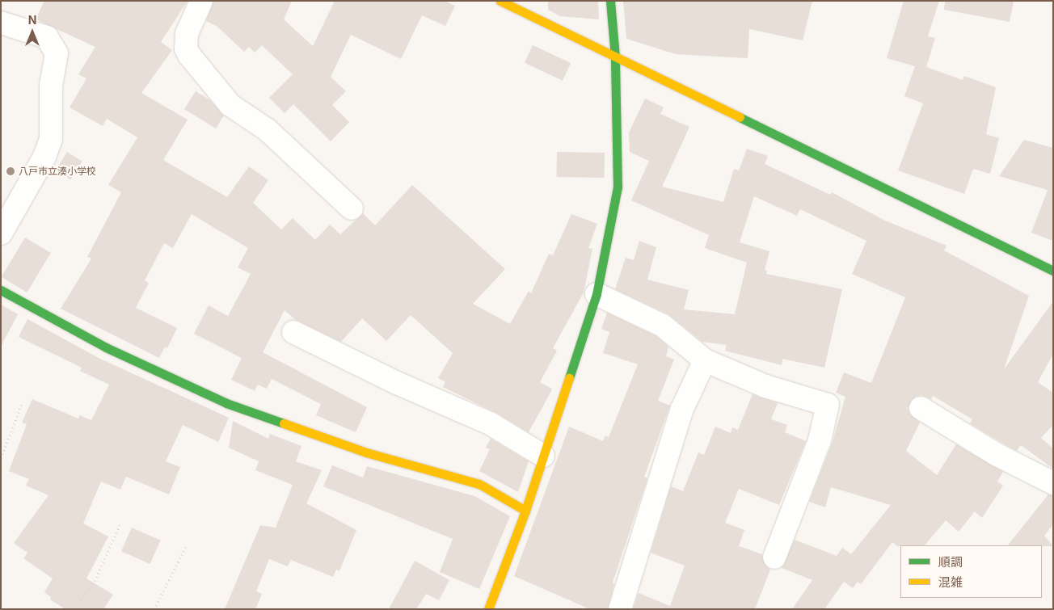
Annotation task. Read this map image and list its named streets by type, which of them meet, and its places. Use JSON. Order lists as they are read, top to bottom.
{
  "places": ["八戸市立湊小学校"],
  "legend": ["順調", "混雑"],
  "north": "top"
}
